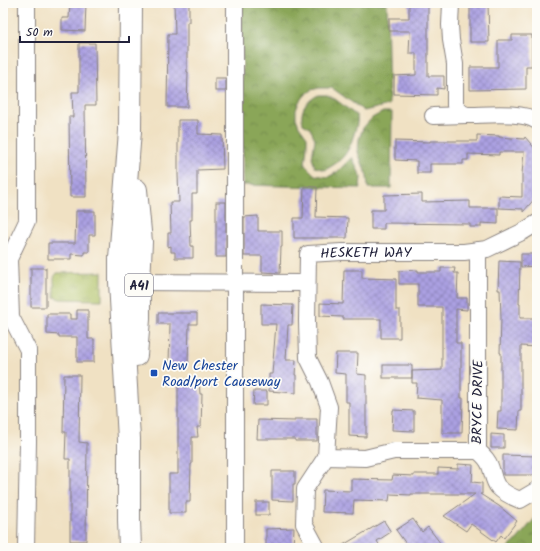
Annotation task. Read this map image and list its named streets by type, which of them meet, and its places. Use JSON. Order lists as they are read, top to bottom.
{
  "streets": {
    "highway": ["A41"],
    "street": ["HESKETH WAY", "BRYCE DRIVE"]
  },
  "crossings": [
    ["HESKETH WAY", "BRYCE DRIVE"]
  ],
  "places": {
    "transit": ["New Chester Road/port Causeway"]
  },
  "scale_bar": "50 m"
}
